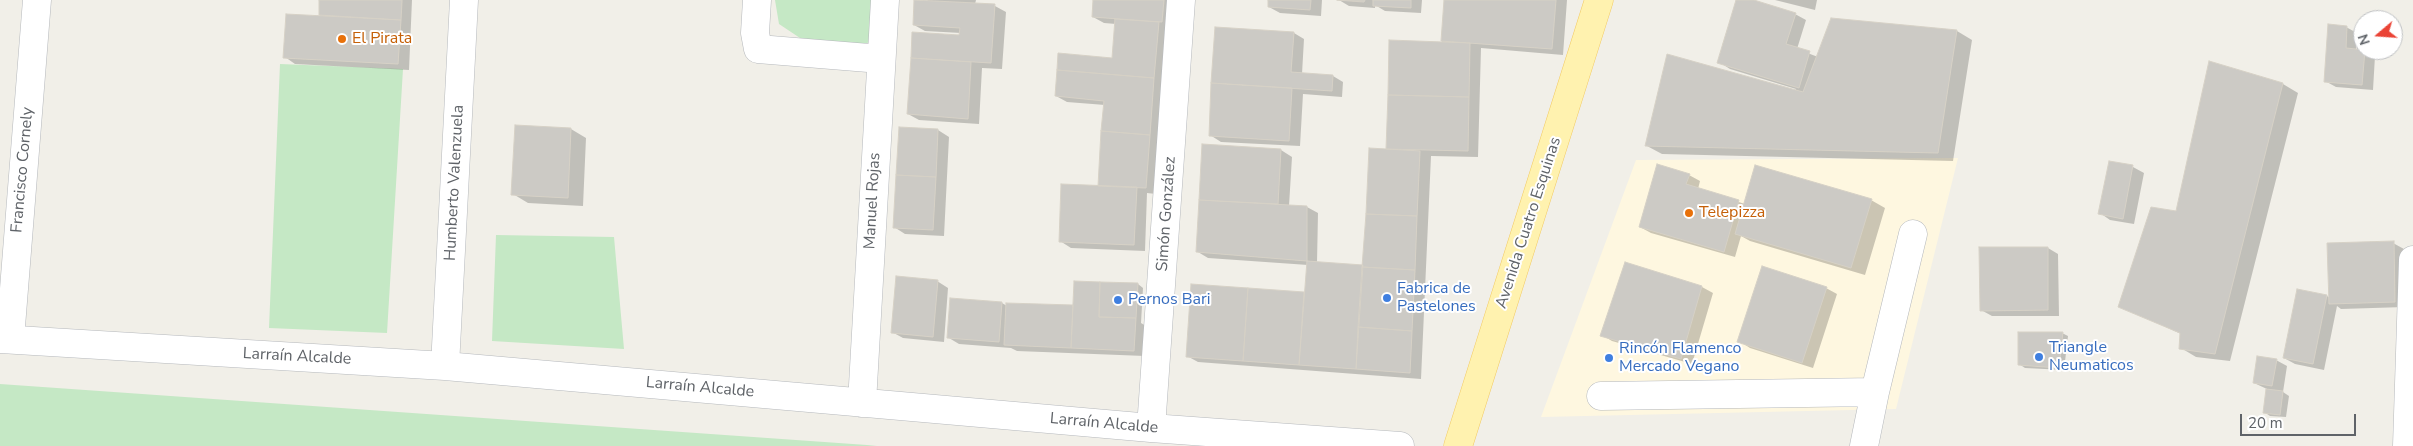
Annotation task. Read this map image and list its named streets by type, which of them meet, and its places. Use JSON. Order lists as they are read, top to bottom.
{
  "streets": {
    "main road": ["Avenida Cuatro Esquinas"],
    "street": [
      "Francisco Cornely",
      "Humberto Valenzuela",
      "Manuel Rojas",
      "Simón González",
      "Larraín Alcalde"
    ]
  },
  "crossings": [
    ["Francisco Cornely", "Larraín Alcalde"],
    ["Humberto Valenzuela", "Larraín Alcalde"],
    ["Manuel Rojas", "Larraín Alcalde"],
    ["Simón González", "Larraín Alcalde"]
  ],
  "places": [
    "El Pirata",
    "Telepizza",
    "Fabrica de Pastelones",
    "Pernos Bari",
    "Triangle Neumaticos",
    "Rincón Flamenco Mercado Vegano"
  ],
  "scale_bar": "20 m",
  "north": "left"
}
